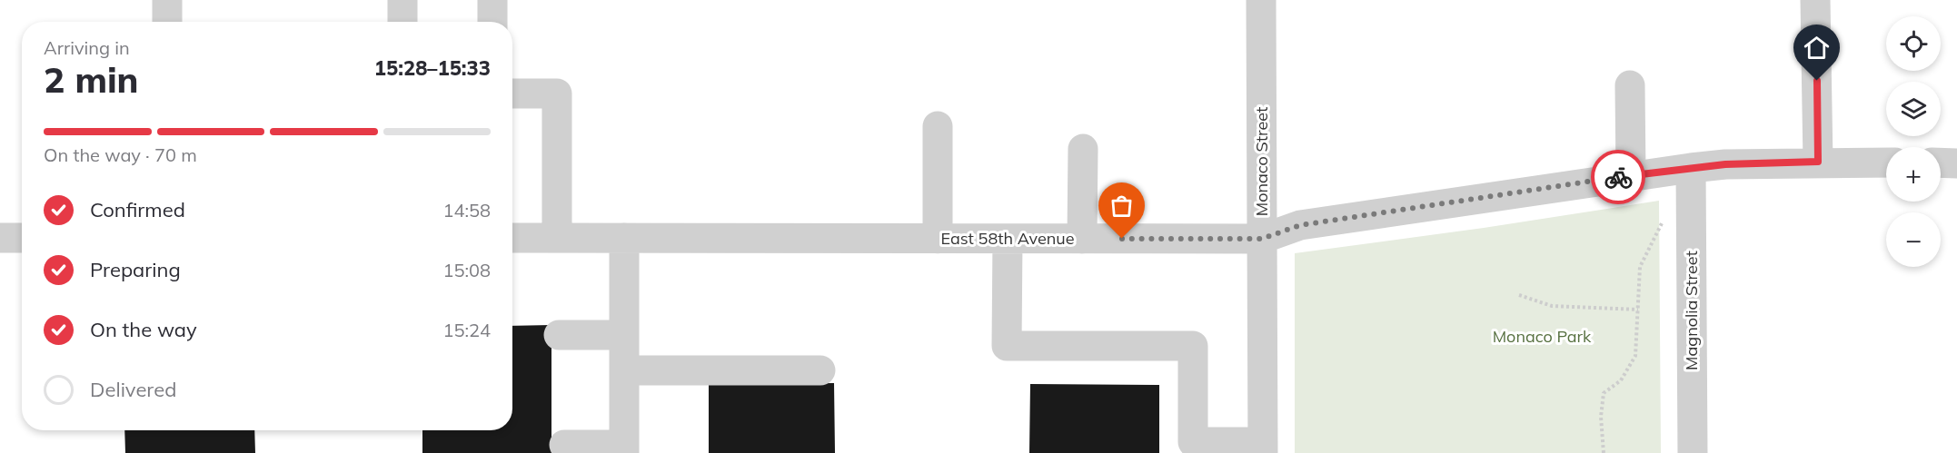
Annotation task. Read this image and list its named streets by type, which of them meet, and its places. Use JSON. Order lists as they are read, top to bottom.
{
  "streets": {
    "street": ["Monaco Street", "East 58th Avenue", "Magnolia Street"]
  },
  "crossings": [
    ["Monaco Street", "East 58th Avenue"],
    ["East 58th Avenue", "Magnolia Street"]
  ],
  "parks": ["Monaco Park"],
  "page": {
    "map_buttons": ["+", "−"],
    "heading": ["2 min", "Arriving in", "15:28–15:33"],
    "bar": "On the way · 70 m",
    "list": [
      ["Confirmed", "14:58"],
      ["Preparing", "15:08"],
      ["On the way", "15:24"],
      "Delivered"
    ]
  }
}
